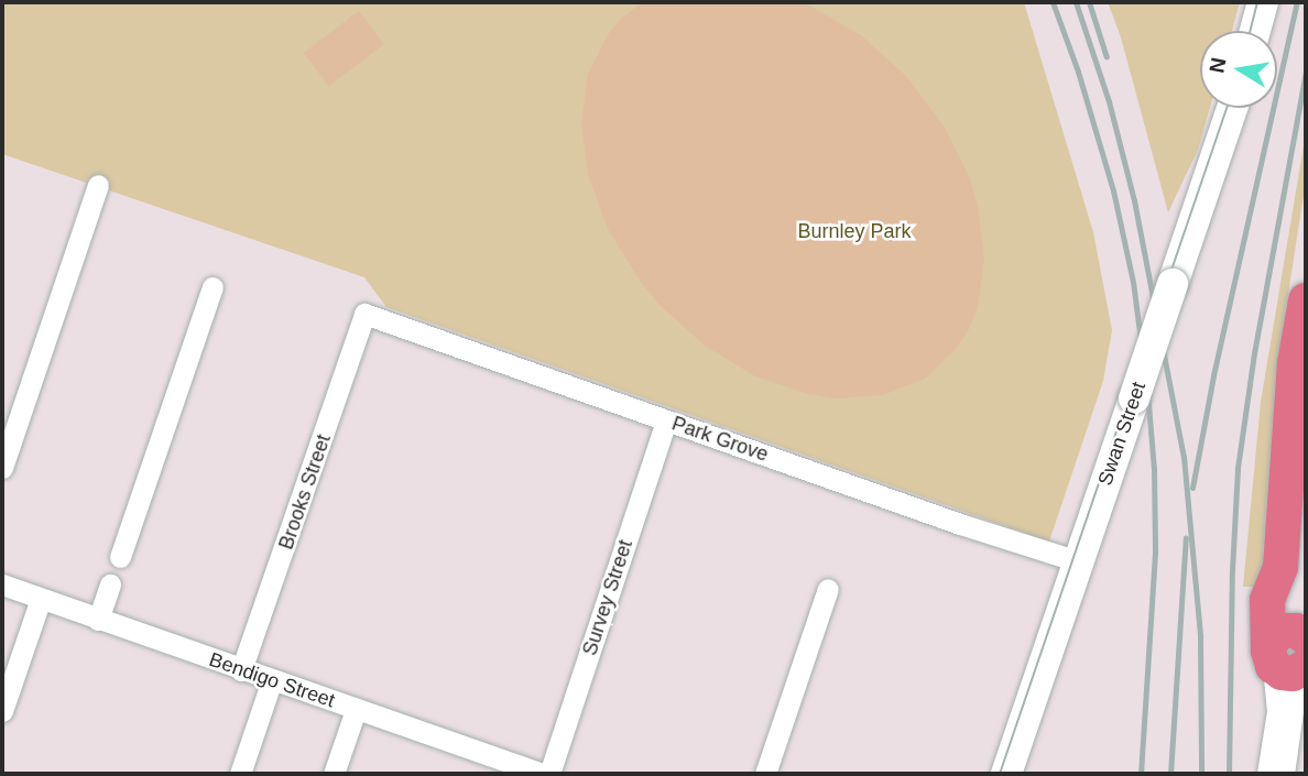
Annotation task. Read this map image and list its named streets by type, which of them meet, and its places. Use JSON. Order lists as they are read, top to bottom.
{
  "streets": {
    "main road": ["Swan Street"],
    "street": [
      "Park Grove",
      "Brooks Street",
      "Survey Street",
      "Bendigo Street"
    ]
  },
  "crossings": [
    ["Swan Street", "Park Grove"],
    ["Park Grove", "Brooks Street"],
    ["Park Grove", "Survey Street"],
    ["Brooks Street", "Bendigo Street"]
  ],
  "parks": ["Burnley Park"],
  "north": "left"
}
